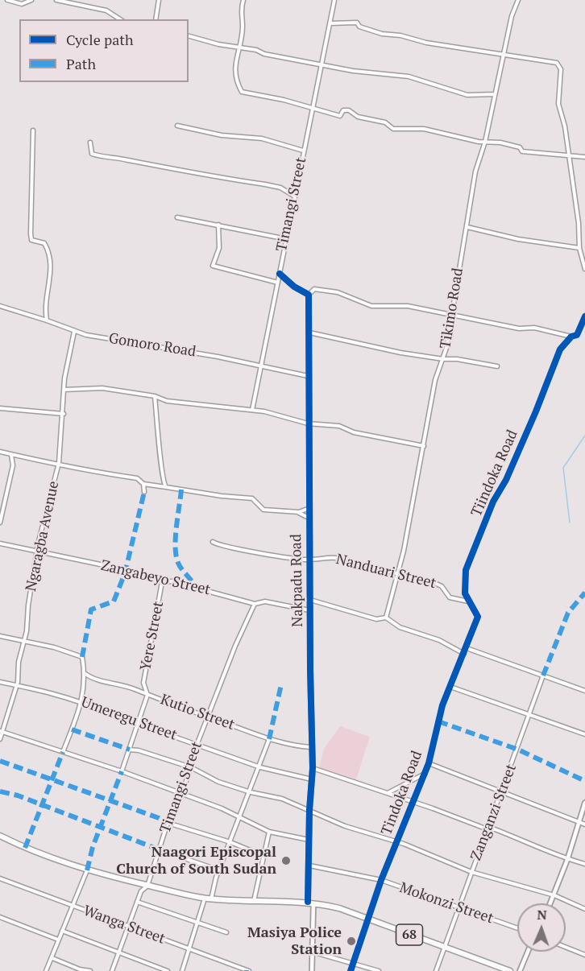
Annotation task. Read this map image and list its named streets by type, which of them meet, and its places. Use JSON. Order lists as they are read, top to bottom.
{
  "streets": {
    "main road": ["68"],
    "street": [
      "Timangi Street",
      "Tikimo Road",
      "Gomoro Road",
      "Tiindoka Road",
      "Ngaragba Avenue",
      "Nanduari Street",
      "Zangabeyo Street",
      "Nakpadu Road",
      "Yere Street",
      "Kutio Street",
      "Umeregu Street",
      "Tindoka Road",
      "Zanganzi Street",
      "Mokonzi Street",
      "Wanga Street"
    ]
  },
  "crossings": [
    ["Timangi Street", "Gomoro Road"],
    ["Timangi Street", "Zangabeyo Street"],
    ["Timangi Street", "Kutio Street"],
    ["Timangi Street", "Umeregu Street"],
    ["Timangi Street", "Wanga Street"],
    ["Timangi Street", "68"],
    ["Tikimo Road", "Nanduari Street"],
    ["Gomoro Road", "Ngaragba Avenue"],
    ["Gomoro Road", "Nakpadu Road"],
    ["Tiindoka Road", "Nanduari Street"],
    ["Tiindoka Road", "Tindoka Road"],
    ["Ngaragba Avenue", "Zangabeyo Street"],
    ["Ngaragba Avenue", "Umeregu Street"],
    ["Nanduari Street", "Nakpadu Road"],
    ["Zangabeyo Street", "Nakpadu Road"],
    ["Zangabeyo Street", "Yere Street"],
    ["Nakpadu Road", "Kutio Street"],
    ["Nakpadu Road", "Umeregu Street"],
    ["Nakpadu Road", "Mokonzi Street"],
    ["Nakpadu Road", "68"],
    ["Yere Street", "Kutio Street"],
    ["Yere Street", "Umeregu Street"],
    ["Tindoka Road", "Mokonzi Street"],
    ["Tindoka Road", "68"],
    ["Zanganzi Street", "Mokonzi Street"],
    ["Zanganzi Street", "68"]
  ],
  "places": ["Naagori Episcopal Church of South Sudan", "Masiya Police Station"],
  "legend": ["Cycle path", "Path"],
  "north": "top"
}
